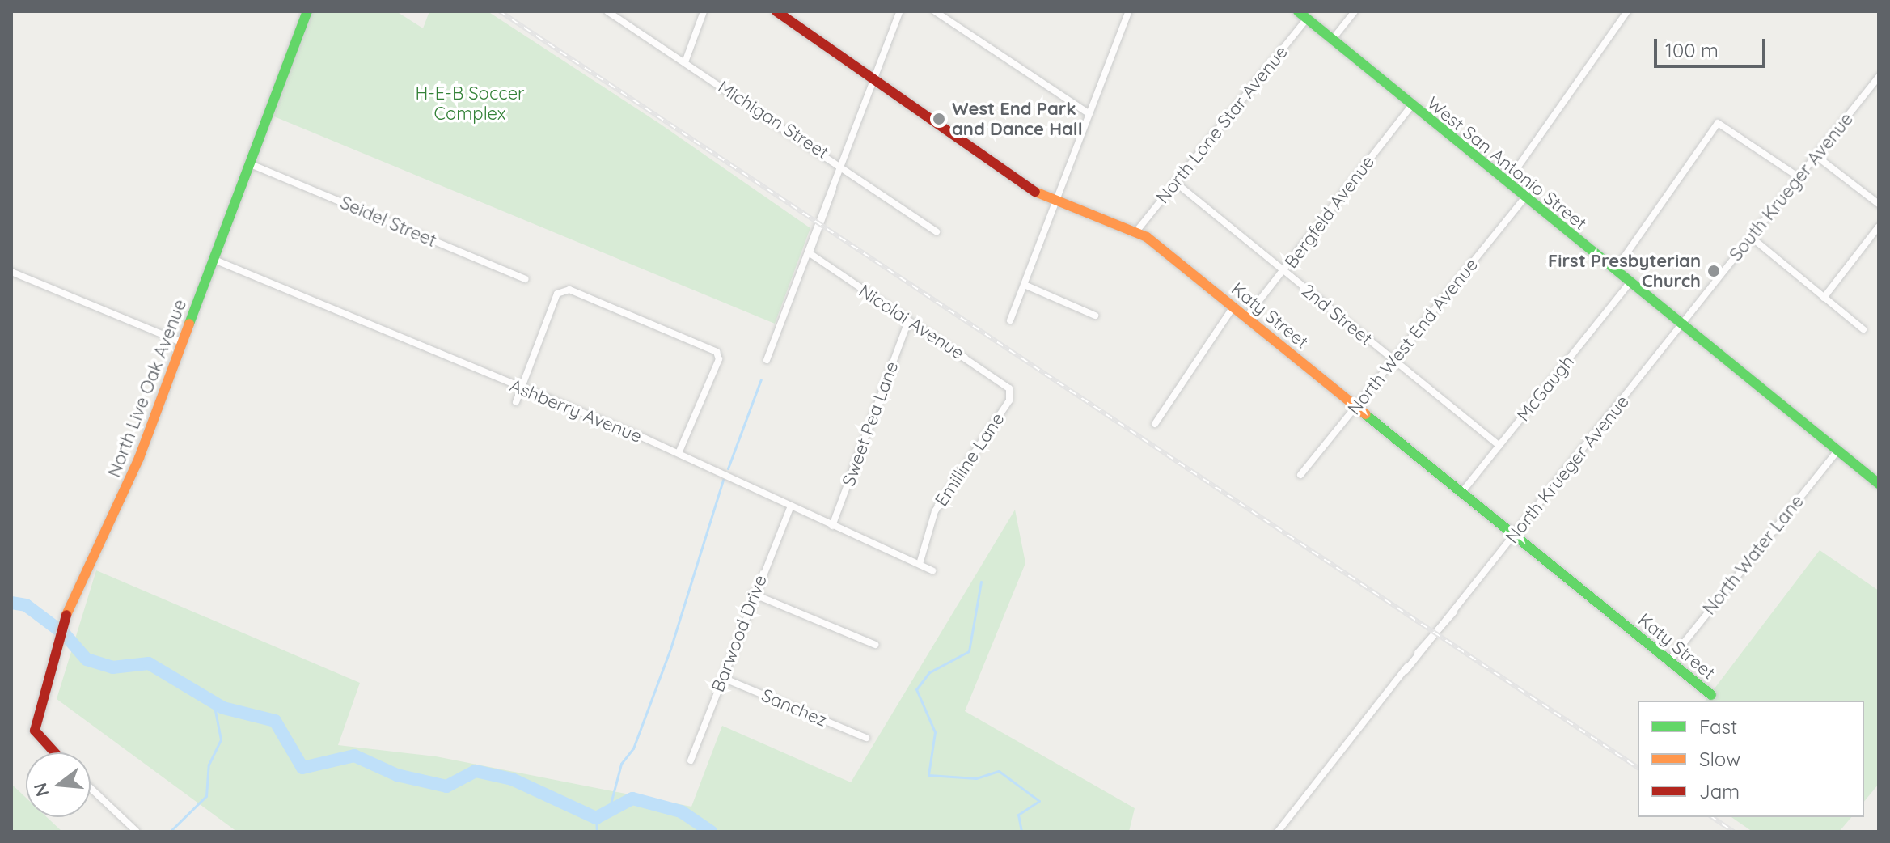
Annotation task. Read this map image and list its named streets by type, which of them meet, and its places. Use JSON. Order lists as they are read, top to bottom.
{
  "streets": {
    "street": [
      "Michigan Street",
      "North Lone Star Avenue",
      "West San Antonio Street",
      "South Krueger Avenue",
      "Bergfeld Avenue",
      "Seidel Street",
      "2nd Street",
      "Katy Street",
      "Nicolai Avenue",
      "North West End Avenue",
      "North Live Oak Avenue",
      "McGaugh",
      "Ashberry Avenue",
      "Sweet Pea Lane",
      "Emilline Lane",
      "North Krueger Avenue",
      "North Water Lane",
      "Barwood Drive",
      "Sanchez"
    ]
  },
  "crossings": [
    ["North Lone Star Avenue", "West San Antonio Street"],
    ["North Lone Star Avenue", "2nd Street"],
    ["North Lone Star Avenue", "Katy Street"],
    ["West San Antonio Street", "South Krueger Avenue"],
    ["West San Antonio Street", "Bergfeld Avenue"],
    ["West San Antonio Street", "North West End Avenue"],
    ["West San Antonio Street", "McGaugh"],
    ["West San Antonio Street", "North Krueger Avenue"],
    ["West San Antonio Street", "North Water Lane"],
    ["South Krueger Avenue", "North Krueger Avenue"],
    ["Bergfeld Avenue", "2nd Street"],
    ["Bergfeld Avenue", "Katy Street"],
    ["Seidel Street", "North Live Oak Avenue"],
    ["2nd Street", "North West End Avenue"],
    ["2nd Street", "McGaugh"],
    ["Katy Street", "North West End Avenue"],
    ["Katy Street", "McGaugh"],
    ["Katy Street", "North Krueger Avenue"],
    ["Katy Street", "North Water Lane"],
    ["Nicolai Avenue", "Sweet Pea Lane"],
    ["Nicolai Avenue", "Emilline Lane"],
    ["North Live Oak Avenue", "Ashberry Avenue"],
    ["Ashberry Avenue", "Sweet Pea Lane"],
    ["Ashberry Avenue", "Emilline Lane"],
    ["Ashberry Avenue", "Barwood Drive"],
    ["Barwood Drive", "Sanchez"]
  ],
  "parks": ["H-E-B Soccer Complex"],
  "places": ["West End Park and Dance Hall", "First Presbyterian Church"],
  "legend": ["Fast", "Slow", "Jam"],
  "scale_bar": "100 m",
  "north": "left"
}
